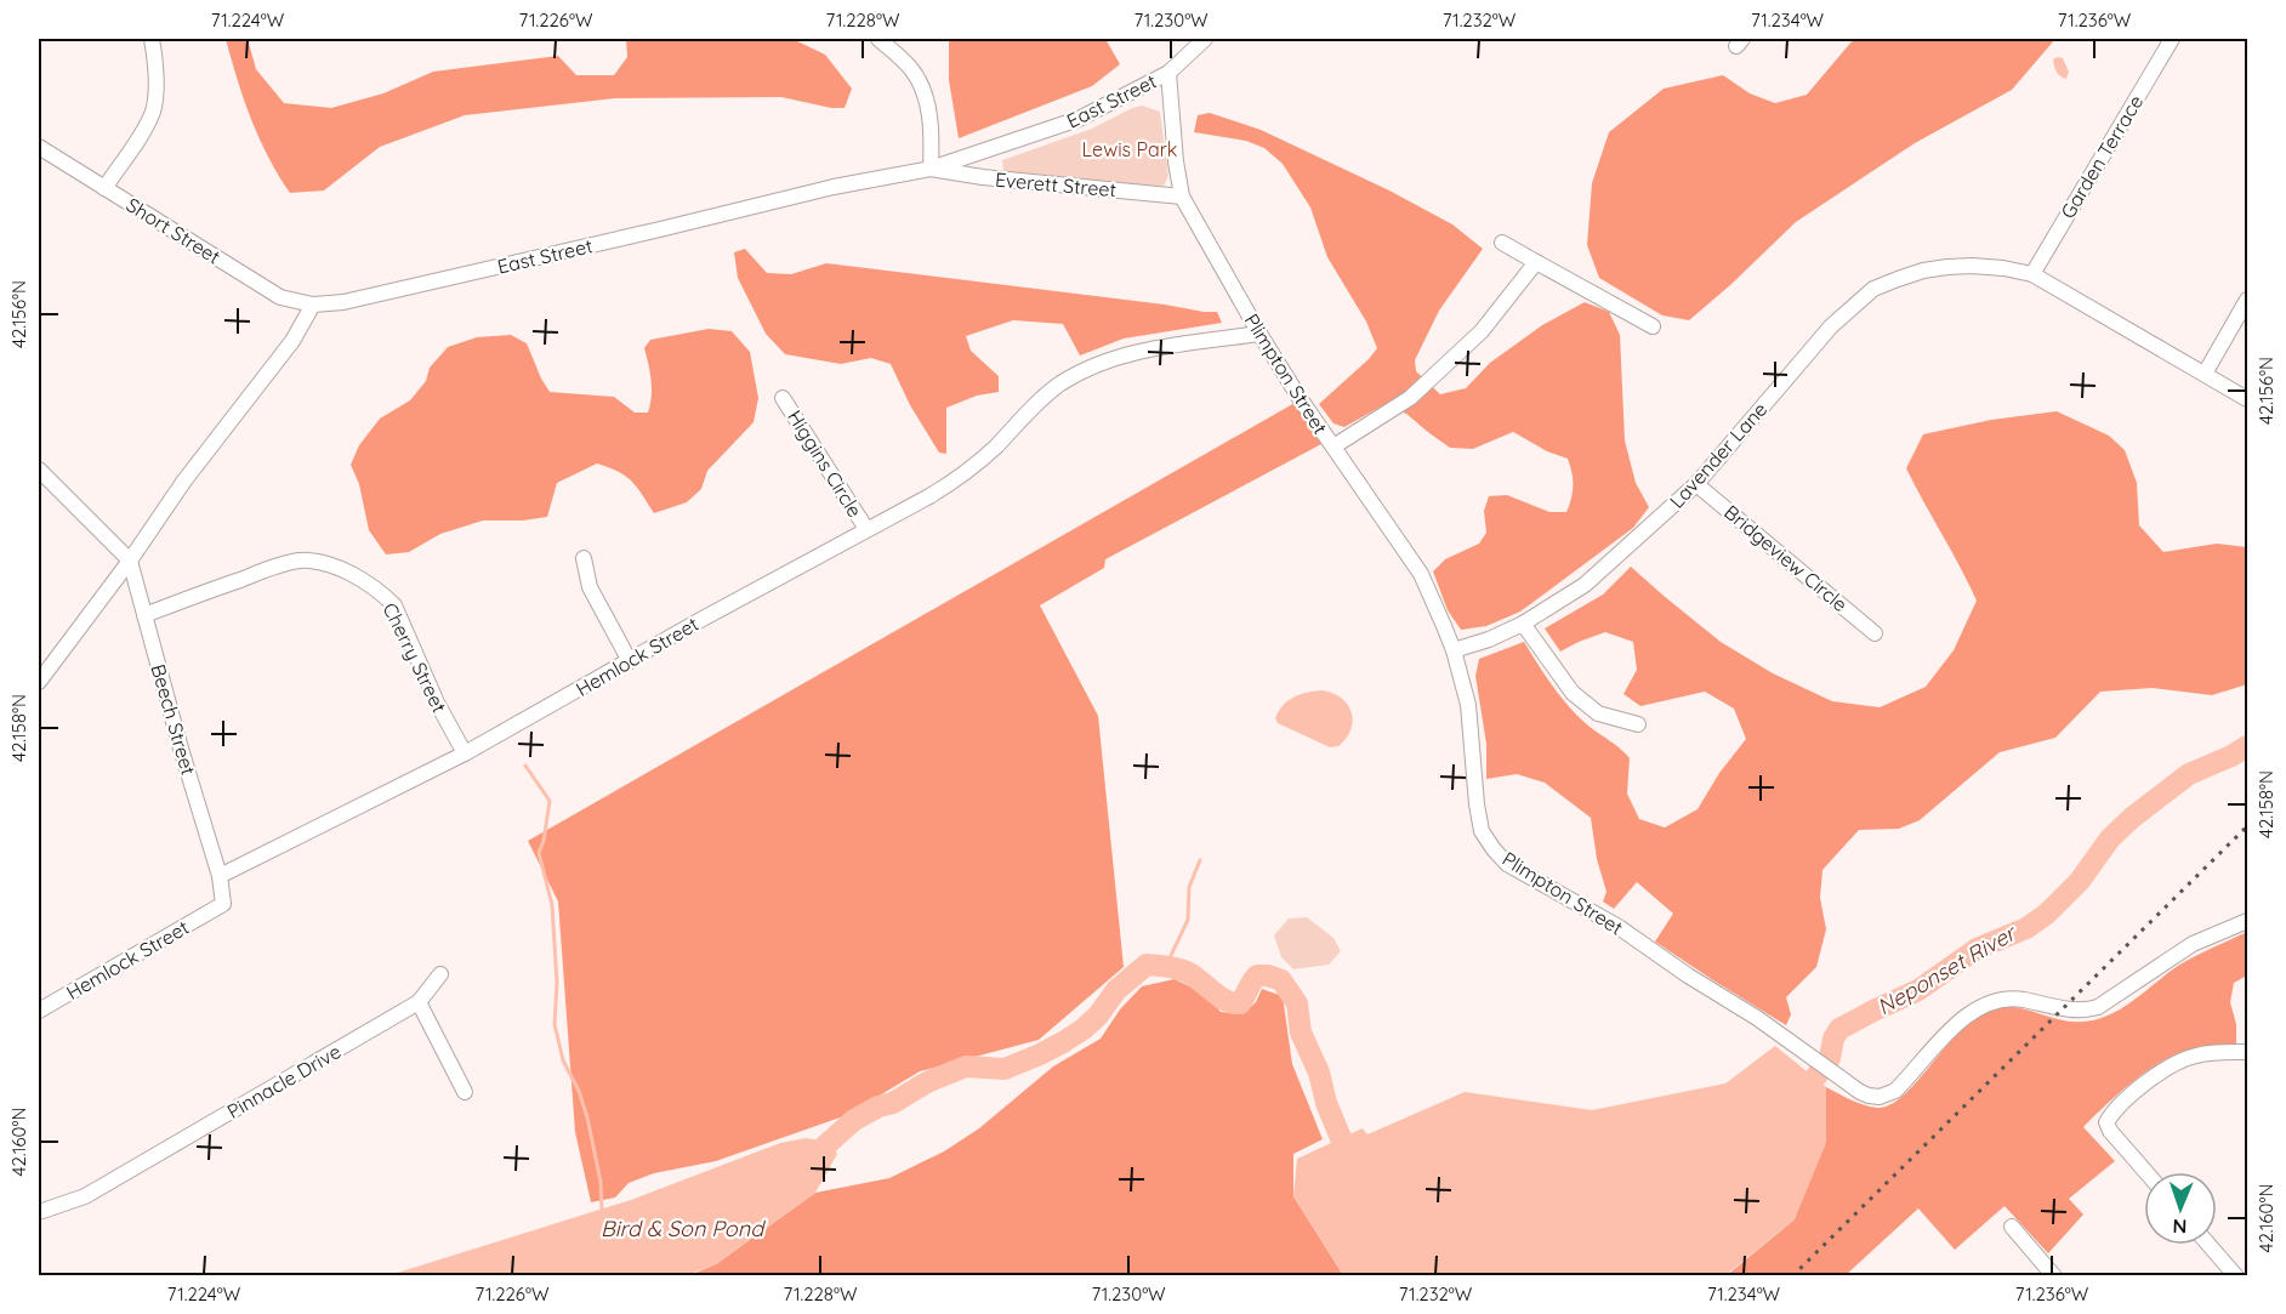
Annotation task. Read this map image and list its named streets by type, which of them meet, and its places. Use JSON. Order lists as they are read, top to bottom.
{
  "streets": {
    "street": [
      "East Street",
      "Garden Terrace",
      "Everett Street",
      "Short Street",
      "Plimpton Street",
      "Lavender Lane",
      "Higgins Circle",
      "Bridgeview Circle",
      "Hemlock Street",
      "Cherry Street",
      "Beech Street",
      "Pinnacle Drive"
    ]
  },
  "crossings": [
    ["East Street", "Everett Street"],
    ["East Street", "Short Street"],
    ["East Street", "Plimpton Street"],
    ["Garden Terrace", "Lavender Lane"],
    ["Everett Street", "Plimpton Street"],
    ["Plimpton Street", "Lavender Lane"],
    ["Plimpton Street", "Hemlock Street"],
    ["Lavender Lane", "Bridgeview Circle"],
    ["Higgins Circle", "Hemlock Street"],
    ["Hemlock Street", "Cherry Street"],
    ["Hemlock Street", "Beech Street"],
    ["Cherry Street", "Beech Street"]
  ],
  "water": ["Neponset River", "Bird & Son Pond"],
  "parks": ["Lewis Park"],
  "north": "bottom",
  "coordinates": [
    "71.224°W",
    "71.226°W",
    "71.228°W",
    "71.230°W",
    "71.232°W",
    "71.234°W",
    "71.236°W",
    "42.156°N",
    "42.158°N",
    "42.160°N"
  ]
}
